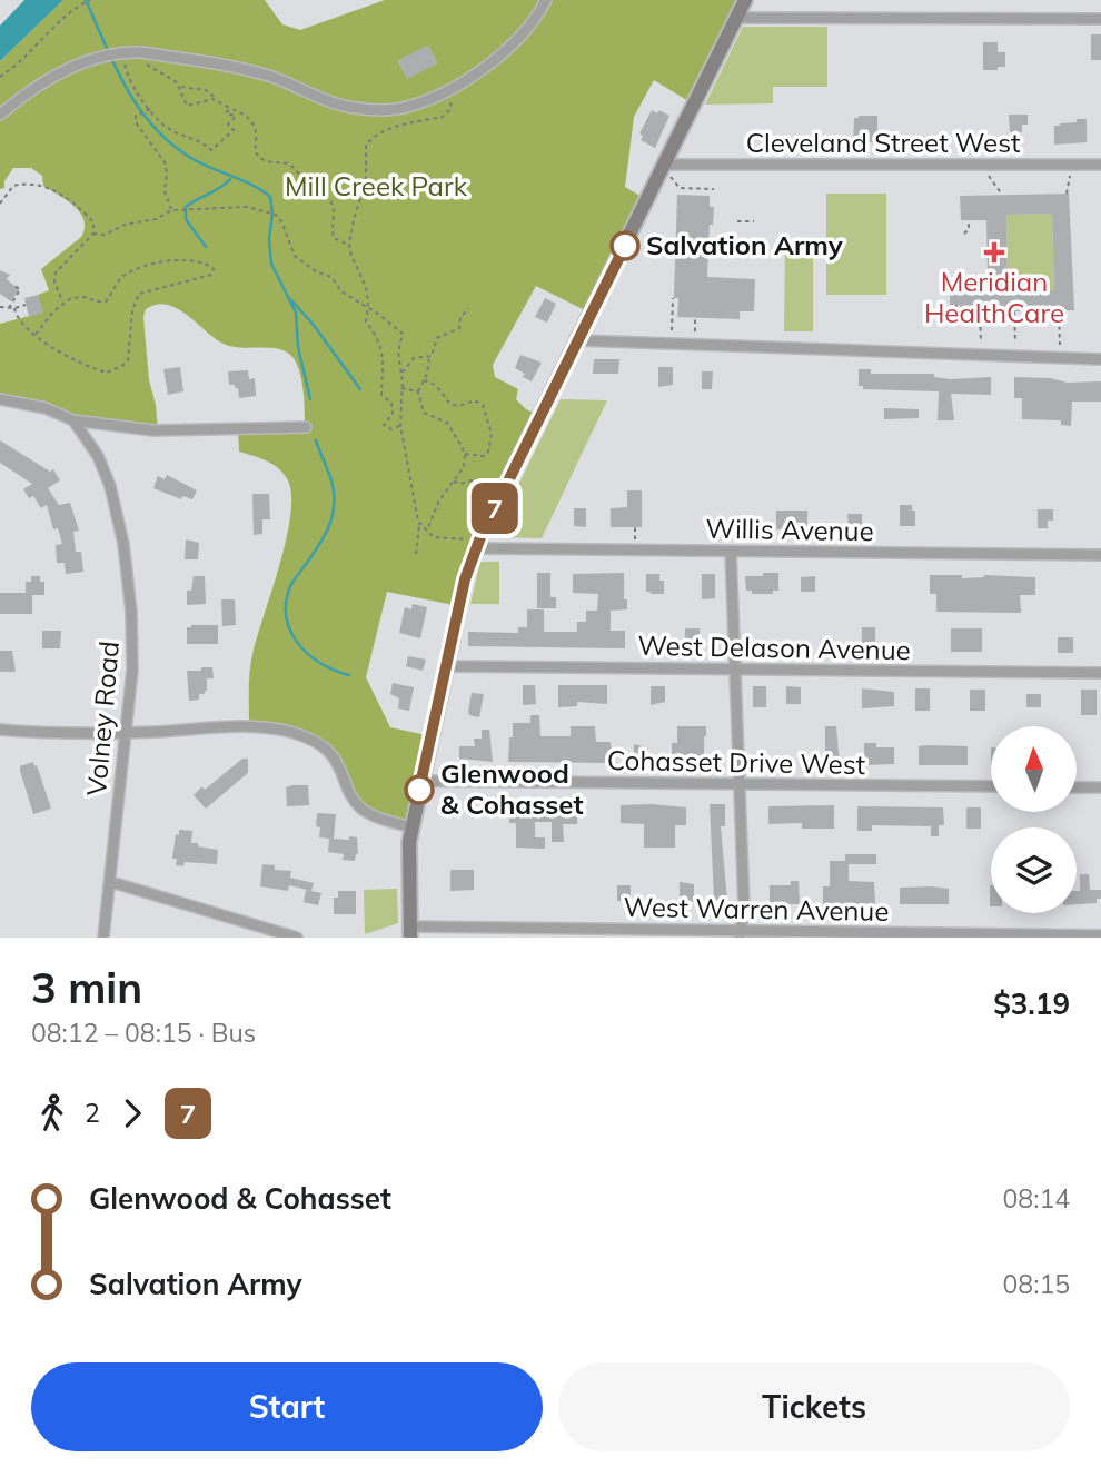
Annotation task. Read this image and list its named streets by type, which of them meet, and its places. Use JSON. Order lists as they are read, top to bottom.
{
  "streets": {
    "street": [
      "Cleveland Street West",
      "Willis Avenue",
      "West Delason Avenue",
      "Volney Road",
      "Cohasset Drive West",
      "West Warren Avenue"
    ]
  },
  "parks": ["Mill Creek Park"],
  "places": {
    "other": ["Salvation Army", "Glenwood & Cohasset"],
    "health": ["Meridian HealthCare"]
  },
  "lines": ["bus line 7"],
  "north": "top",
  "page": {
    "on_map": "7",
    "heading": ["3 min", "08:12 – 08:15 · Bus", "$3.19"],
    "legs": ["2", "7"],
    "list": [
      {
        "name": "Glenwood & Cohasset",
        "value": "08:14"
      },
      {
        "name": "Salvation Army",
        "value": "08:15"
      }
    ],
    "buttons": ["Start", "Tickets"]
  }
}
